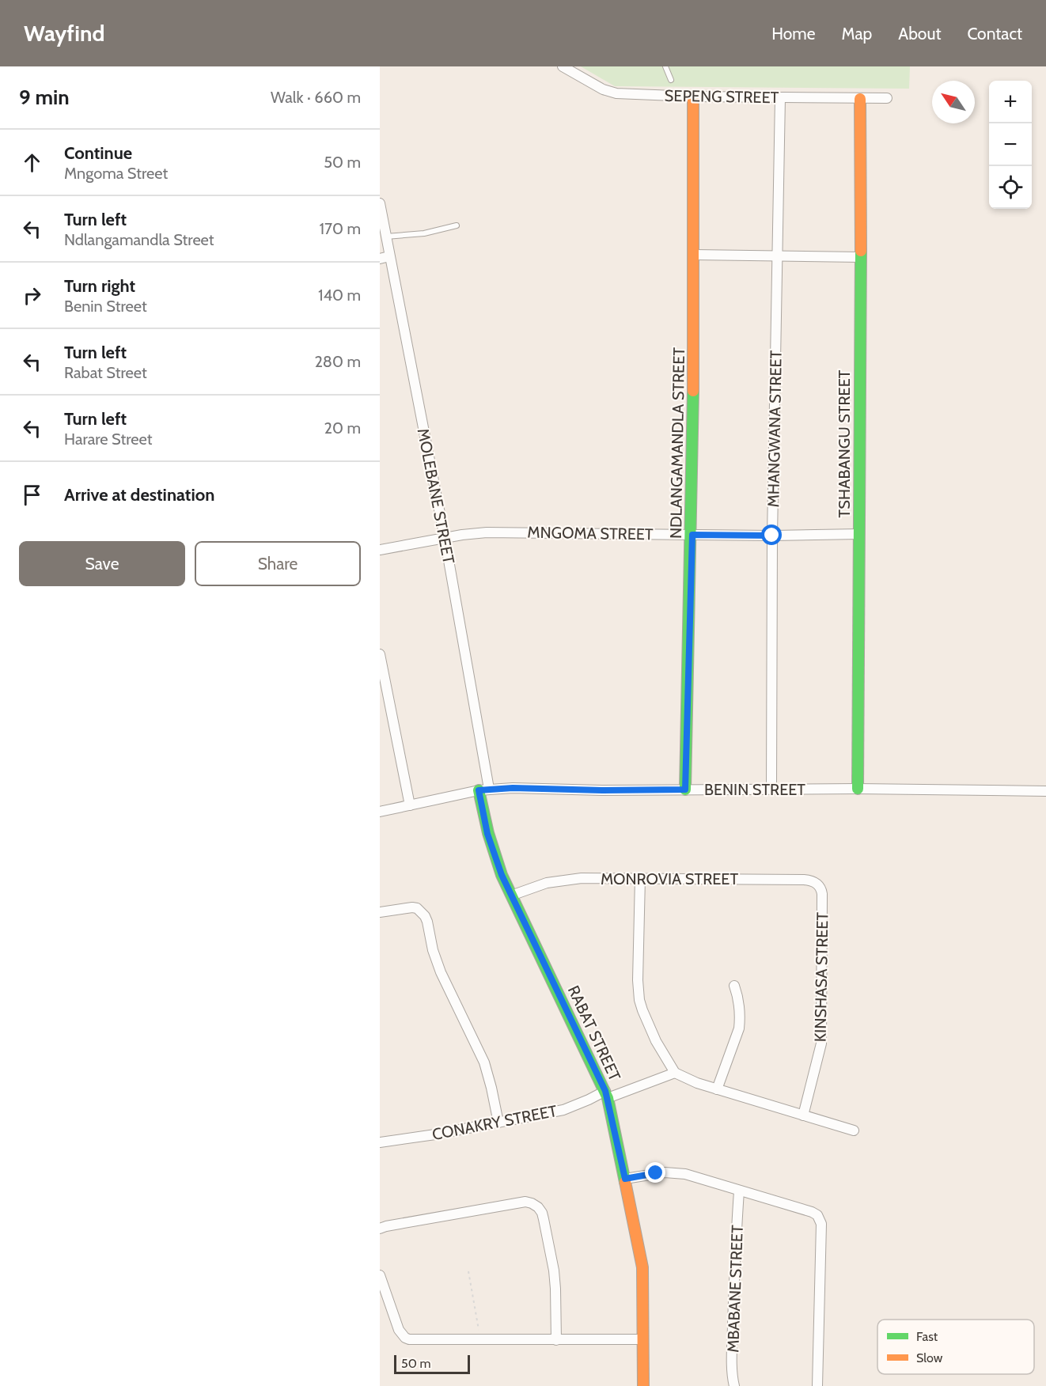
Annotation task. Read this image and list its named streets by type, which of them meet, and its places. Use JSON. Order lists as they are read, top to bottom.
{
  "streets": {
    "street": [
      "SEPENG STREET",
      "MHANGWANA STREET",
      "NDLANGAMANDLA STREET",
      "TSHABANGU STREET",
      "MOLEBANE STREET",
      "MNGOMA STREET",
      "BENIN STREET",
      "MONROVIA STREET",
      "KINSHASA STREET",
      "RABAT STREET",
      "CONAKRY STREET",
      "MBABANE STREET"
    ]
  },
  "crossings": [
    ["SEPENG STREET", "MHANGWANA STREET"],
    ["SEPENG STREET", "NDLANGAMANDLA STREET"],
    ["SEPENG STREET", "TSHABANGU STREET"],
    ["MHANGWANA STREET", "MNGOMA STREET"],
    ["MHANGWANA STREET", "BENIN STREET"],
    ["NDLANGAMANDLA STREET", "MNGOMA STREET"],
    ["NDLANGAMANDLA STREET", "BENIN STREET"],
    ["TSHABANGU STREET", "MNGOMA STREET"],
    ["TSHABANGU STREET", "BENIN STREET"],
    ["MOLEBANE STREET", "MNGOMA STREET"],
    ["MOLEBANE STREET", "BENIN STREET"],
    ["MOLEBANE STREET", "RABAT STREET"],
    ["BENIN STREET", "RABAT STREET"],
    ["MONROVIA STREET", "KINSHASA STREET"],
    ["MONROVIA STREET", "RABAT STREET"],
    ["RABAT STREET", "CONAKRY STREET"]
  ],
  "legend": ["Fast", "Slow"],
  "scale_bar": "50 m",
  "north": "top left",
  "page": {
    "header": "Wayfind",
    "nav": [
      "Home",
      "Map",
      "About",
      "Contact"
    ],
    "heading": ["9 min", "Walk · 660 m"],
    "map_buttons": ["+", "−"],
    "list": [
      ["Continue", "Mngoma Street", "50 m"],
      ["Turn left", "Ndlangamandla Street", "170 m"],
      ["Turn right", "Benin Street", "140 m"],
      ["Turn left", "Rabat Street", "280 m"],
      ["Turn left", "Harare Street", "20 m"],
      "Arrive at destination"
    ],
    "buttons": ["Save", "Share"],
    "scale": "50 m"
  }
}
